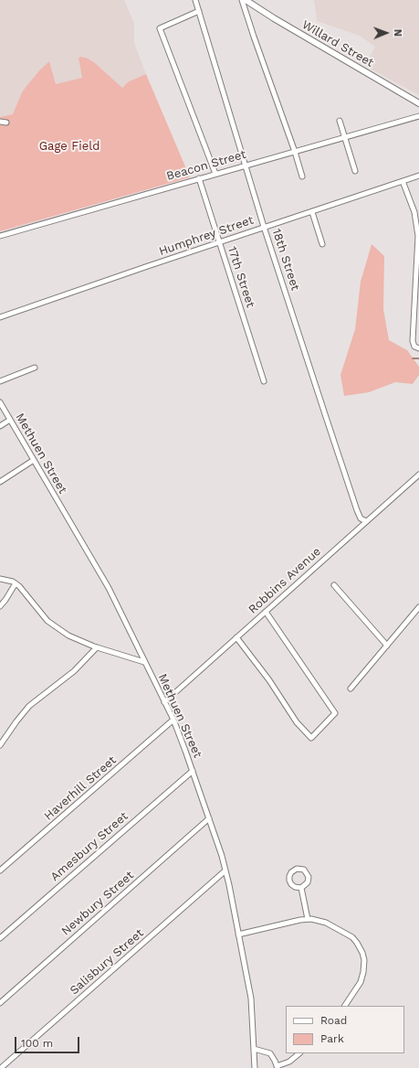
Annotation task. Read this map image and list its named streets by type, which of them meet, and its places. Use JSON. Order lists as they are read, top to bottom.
{
  "streets": {
    "main road": ["Willard Street"],
    "street": [
      "Beacon Street",
      "Humphrey Street",
      "18th Street",
      "17th Street",
      "Methuen Street",
      "Robbins Avenue",
      "Haverhill Street",
      "Amesbury Street",
      "Newbury Street",
      "Salisbury Street"
    ]
  },
  "crossings": [
    ["Beacon Street", "18th Street"],
    ["Beacon Street", "17th Street"],
    ["Humphrey Street", "18th Street"],
    ["Humphrey Street", "17th Street"],
    ["18th Street", "Robbins Avenue"],
    ["Methuen Street", "Robbins Avenue"],
    ["Methuen Street", "Haverhill Street"],
    ["Methuen Street", "Amesbury Street"],
    ["Methuen Street", "Newbury Street"],
    ["Methuen Street", "Salisbury Street"]
  ],
  "parks": ["Gage Field"],
  "legend": ["Road", "Park"],
  "scale_bar": "100 m",
  "north": "right"
}
